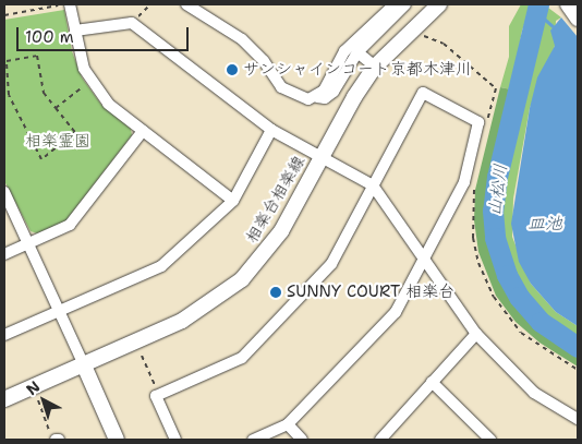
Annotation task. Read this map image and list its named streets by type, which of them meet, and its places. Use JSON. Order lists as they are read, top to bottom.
{
  "streets": {
    "main road": ["相楽台相楽線"]
  },
  "water": ["山松川", "皿池"],
  "parks": ["相楽霊園"],
  "places": ["サンシャインコート京都木津川", "SUNNY COURT 相楽台"],
  "scale_bar": "100 m",
  "north": "top left"
}
